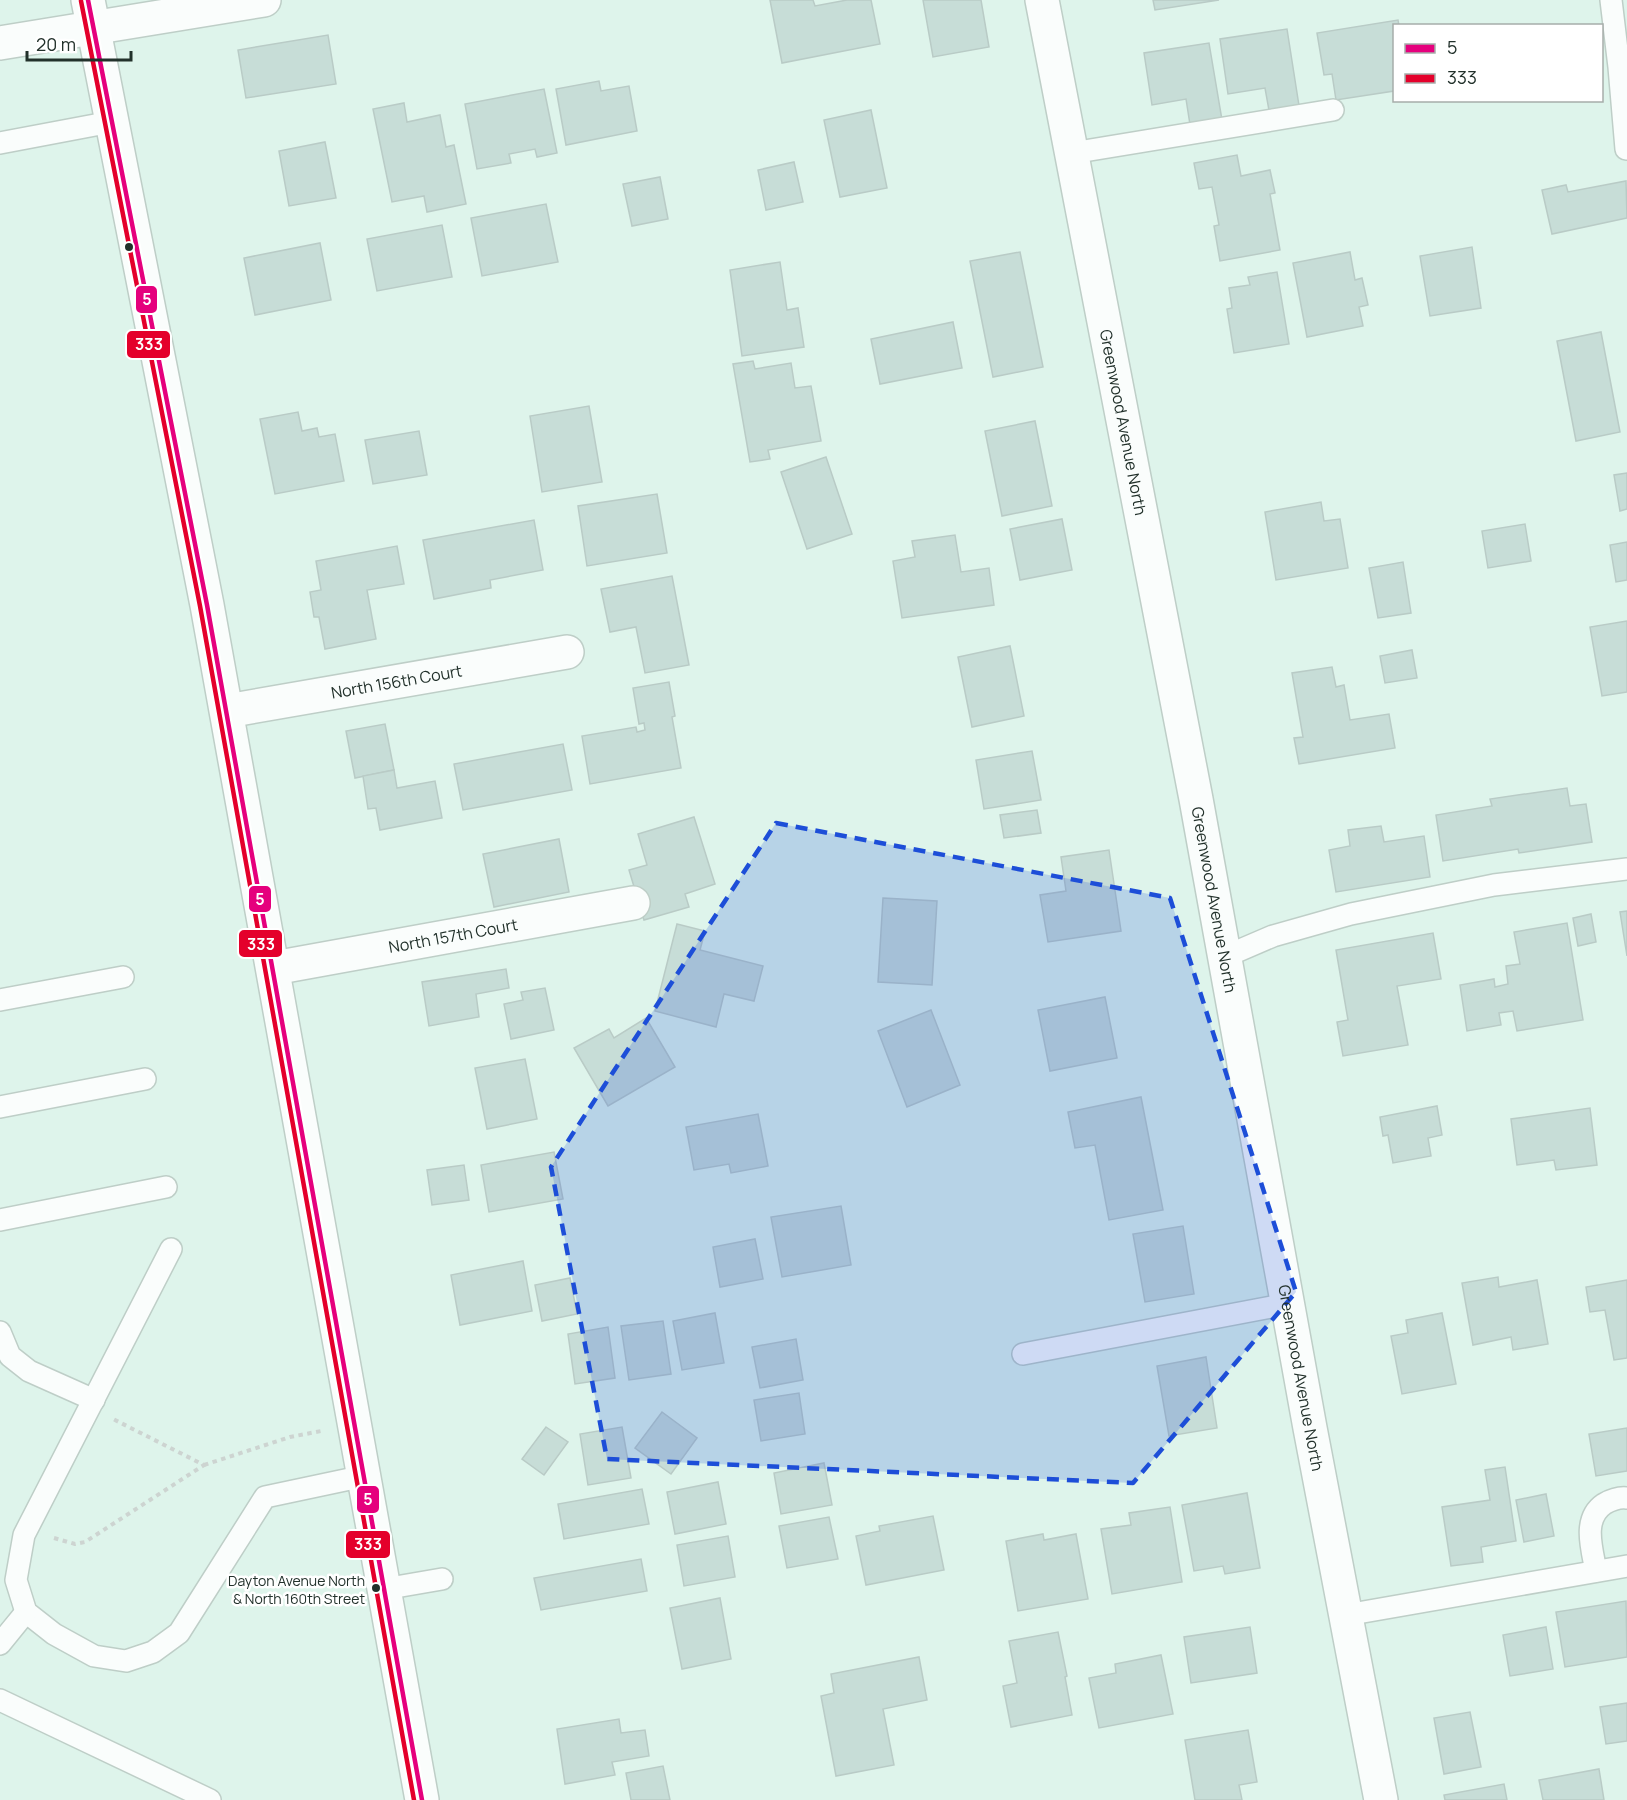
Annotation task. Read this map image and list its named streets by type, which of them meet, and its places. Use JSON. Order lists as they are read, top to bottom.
{
  "streets": {
    "street": ["Greenwood Avenue North", "North 156th Court", "North 157th Court"]
  },
  "places": ["Dayton Avenue North & North 160th Street"],
  "lines": ["transit line 5", "transit line 333"],
  "legend": ["5", "333"],
  "scale_bar": "20 m"
}
